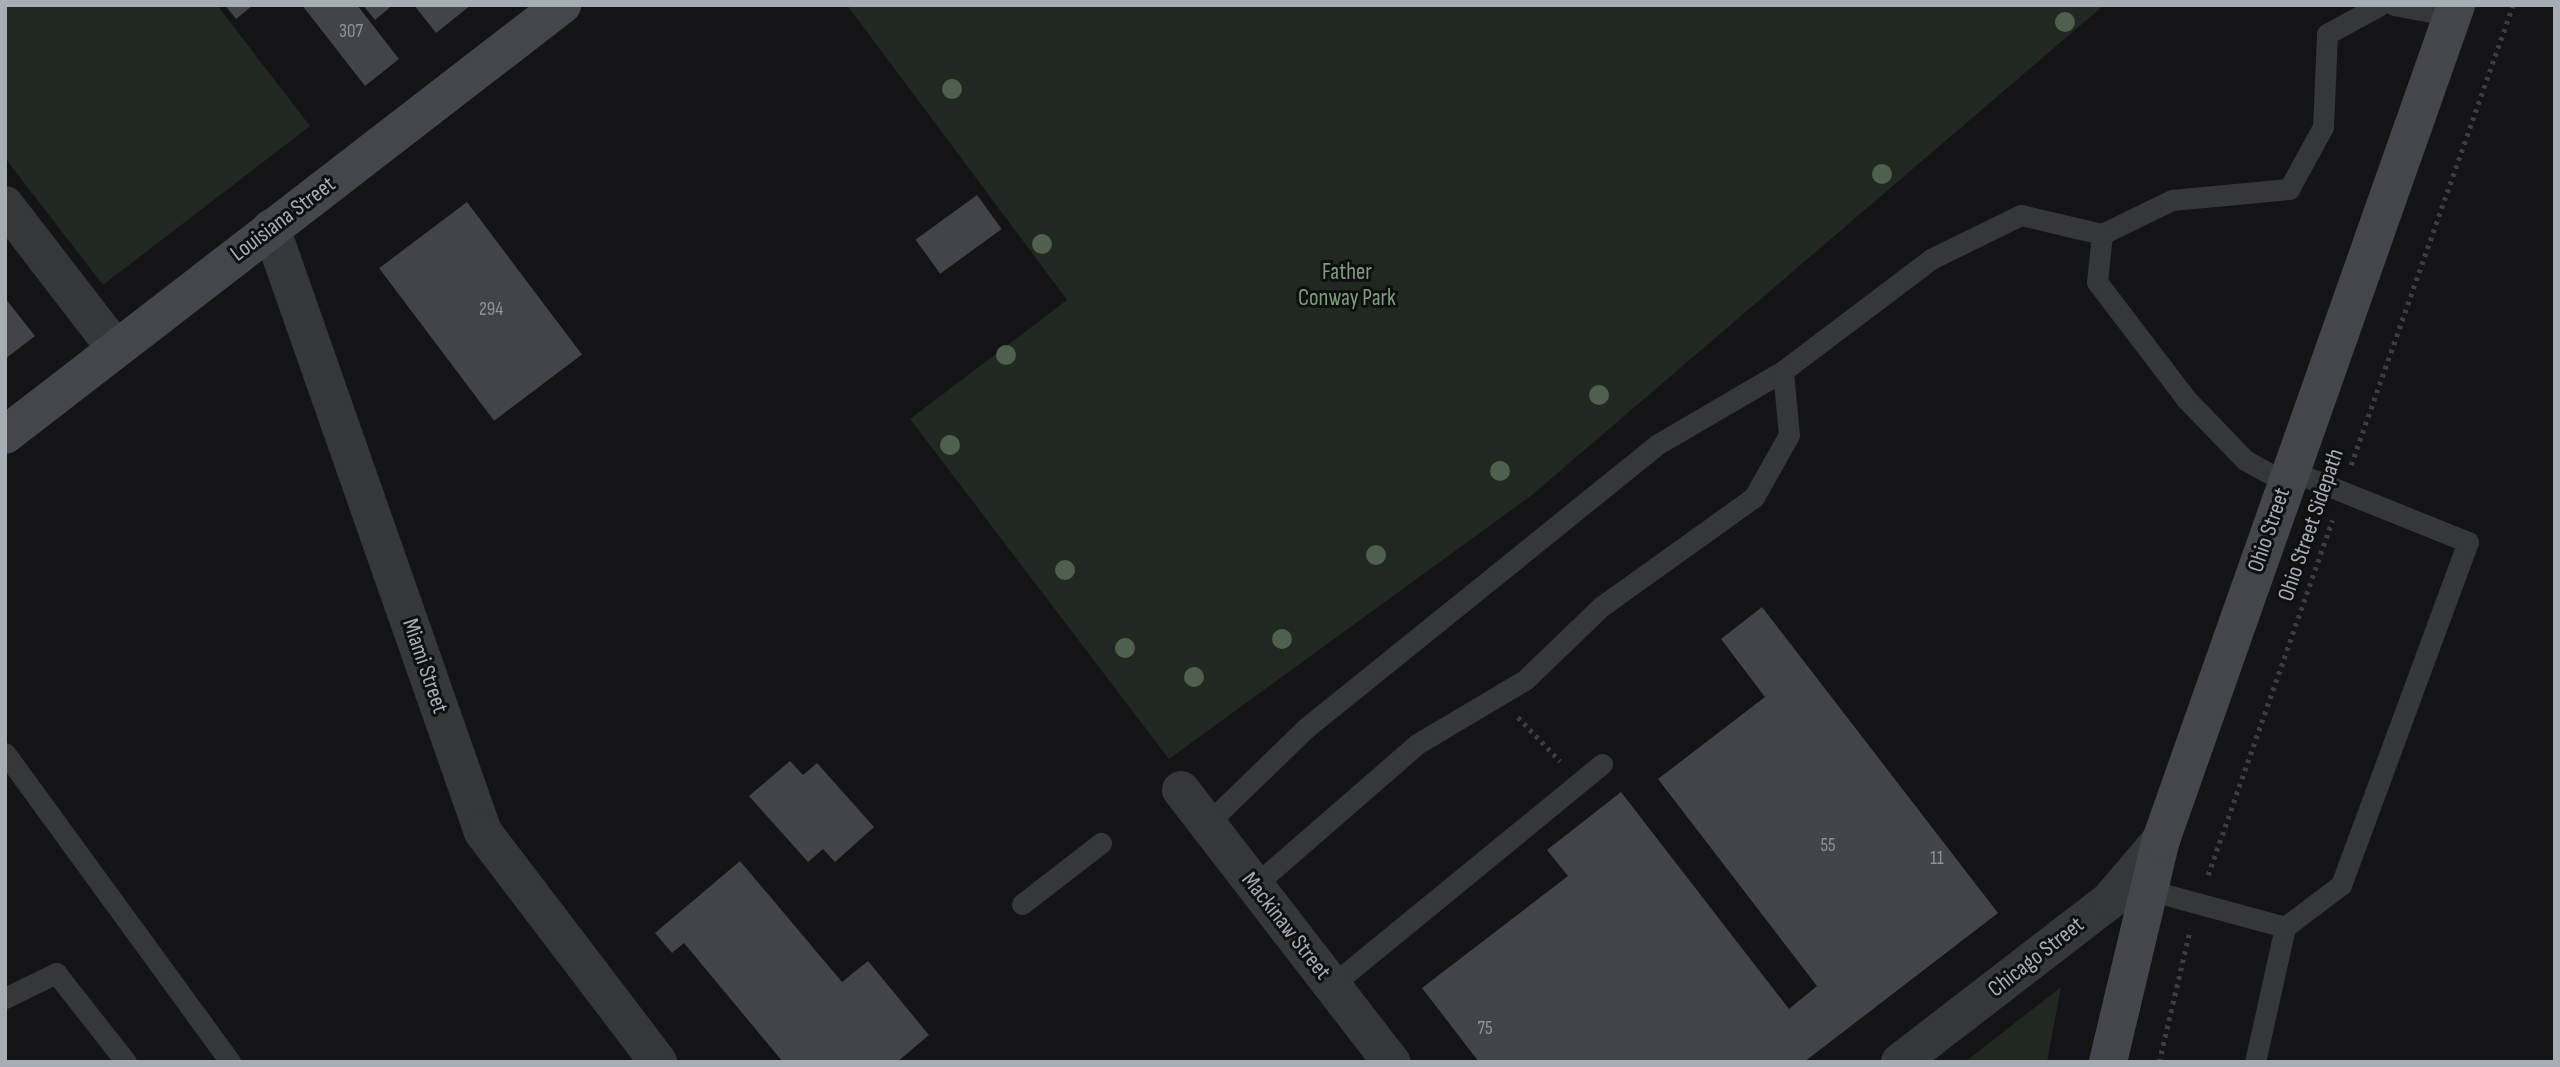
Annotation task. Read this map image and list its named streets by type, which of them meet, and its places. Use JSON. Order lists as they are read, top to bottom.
{
  "streets": {
    "street": [
      "Louisiana Street",
      "Ohio Street",
      "Miami Street",
      "Mackinaw Street",
      "Chicago Street"
    ],
    "path": ["Ohio Street Sidepath"]
  },
  "crossings": [
    ["Louisiana Street", "Miami Street"],
    ["Ohio Street", "Chicago Street"]
  ],
  "parks": ["Father Conway Park"],
  "house_numbers": [
    "307",
    "294",
    "55",
    "11",
    "75"
  ]
}
